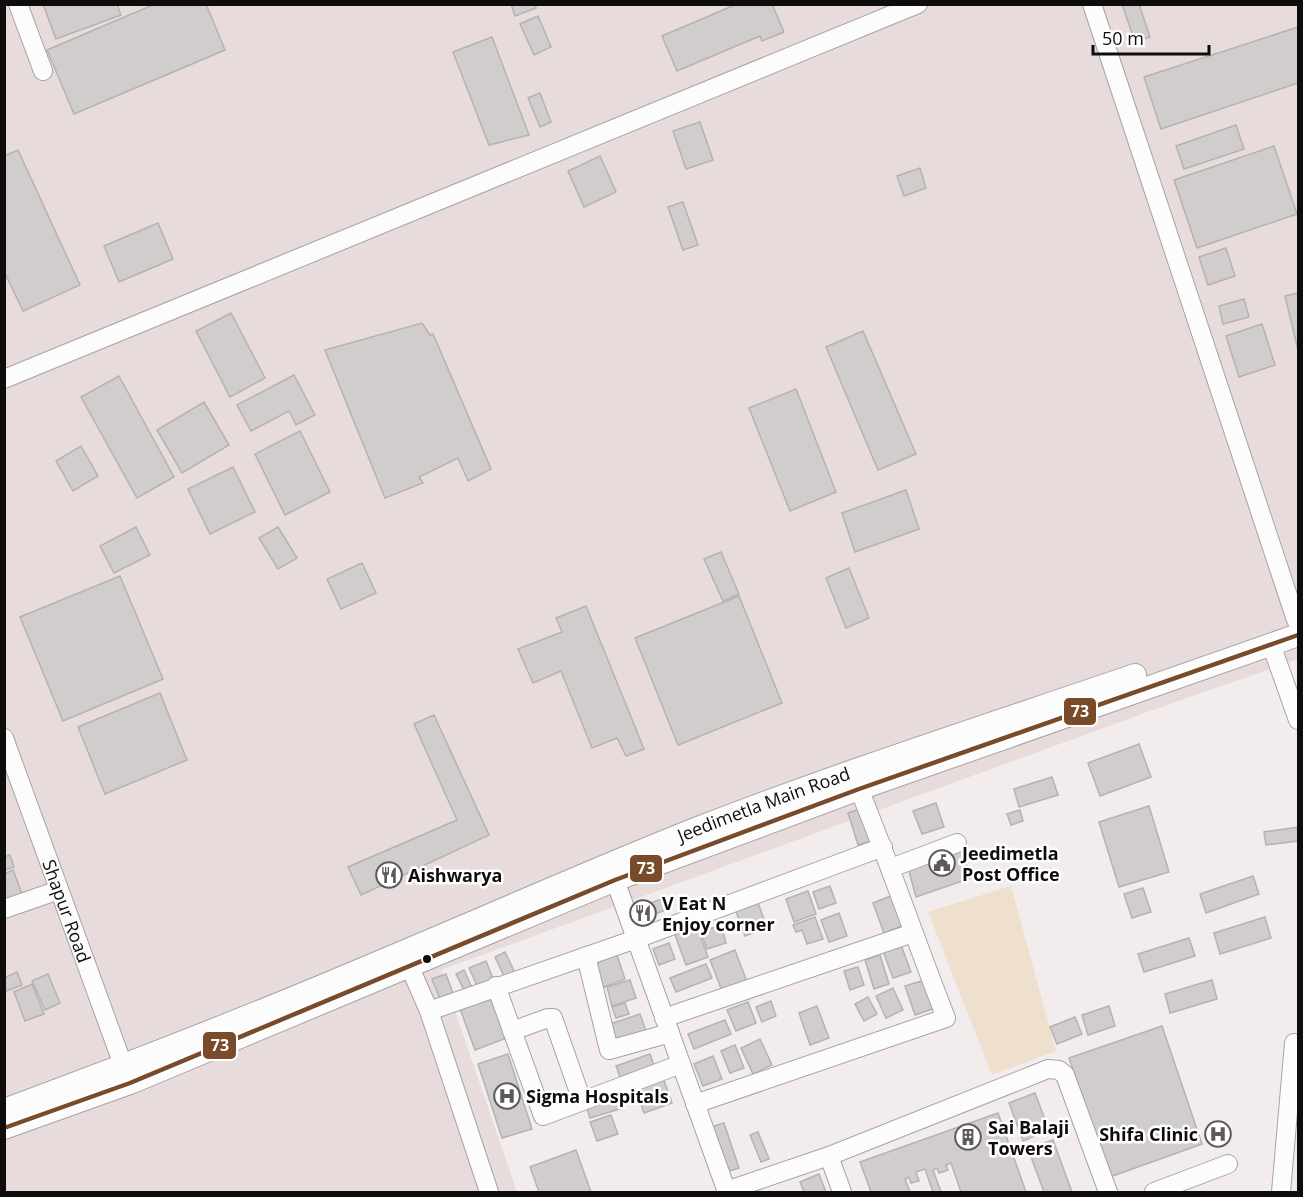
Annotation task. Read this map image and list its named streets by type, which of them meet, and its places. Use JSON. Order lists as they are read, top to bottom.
{
  "streets": {
    "main road": ["Jeedimetla Main Road"],
    "street": ["Shapur Road"]
  },
  "crossings": [
    ["Jeedimetla Main Road", "Shapur Road"]
  ],
  "places": {
    "public building": ["Jeedimetla Post Office"],
    "restaurant": ["Aishwarya", "V Eat N Enjoy corner"],
    "hospital": ["Sigma Hospitals", "Shifa Clinic"],
    "building": ["Sai Balaji Towers"]
  },
  "lines": ["transit line 73"],
  "scale_bar": "50 m"
}
